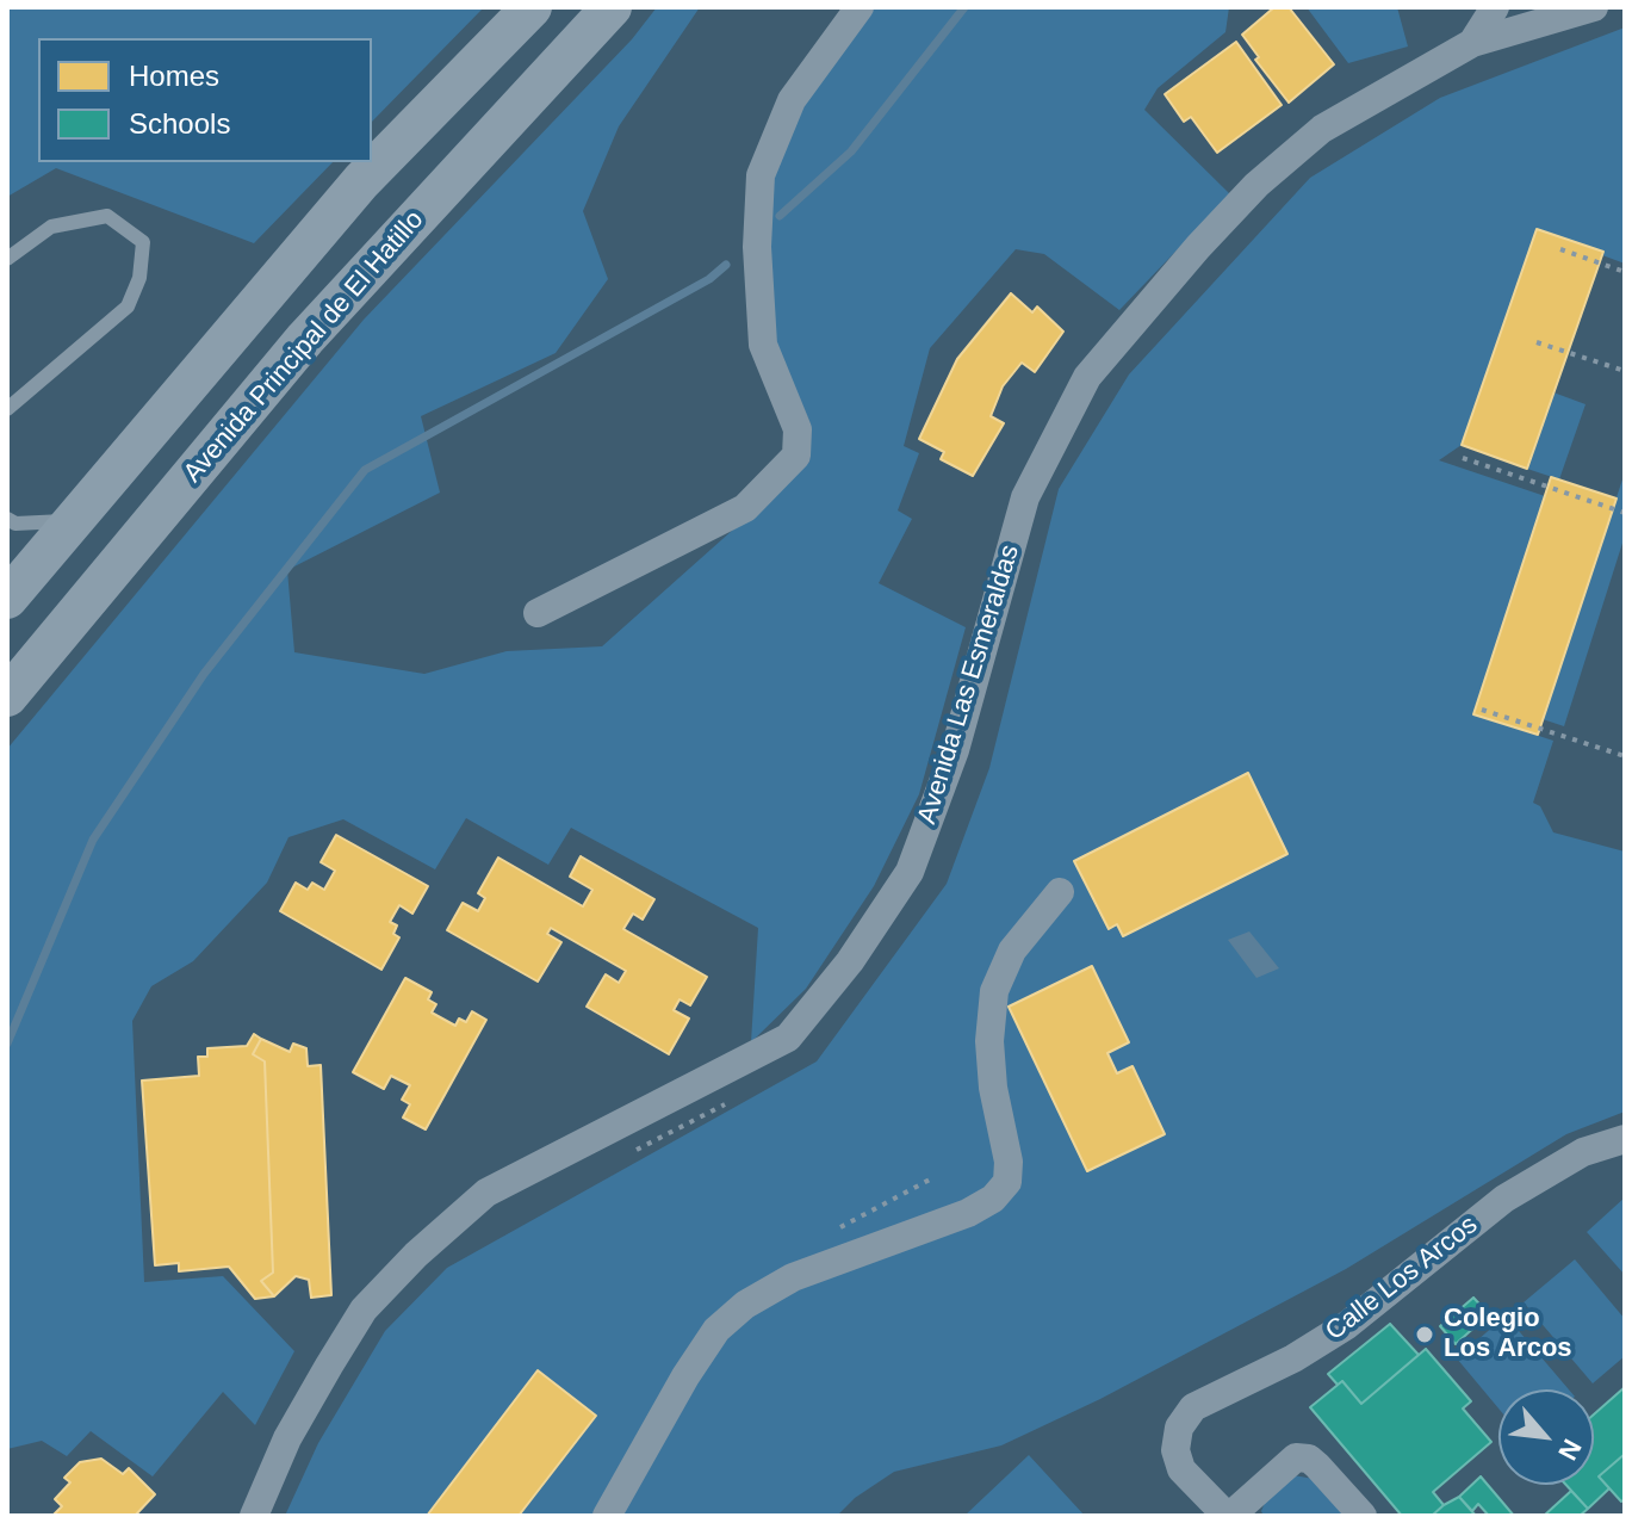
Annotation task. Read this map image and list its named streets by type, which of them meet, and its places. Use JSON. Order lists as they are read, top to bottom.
{
  "streets": {
    "main road": ["Avenida Principal de El Hatillo"],
    "street": ["Avenida Las Esmeraldas", "Calle Los Arcos"]
  },
  "places": ["Colegio Los Arcos"],
  "legend": ["Homes", "Schools"],
  "north": "bottom right"
}
